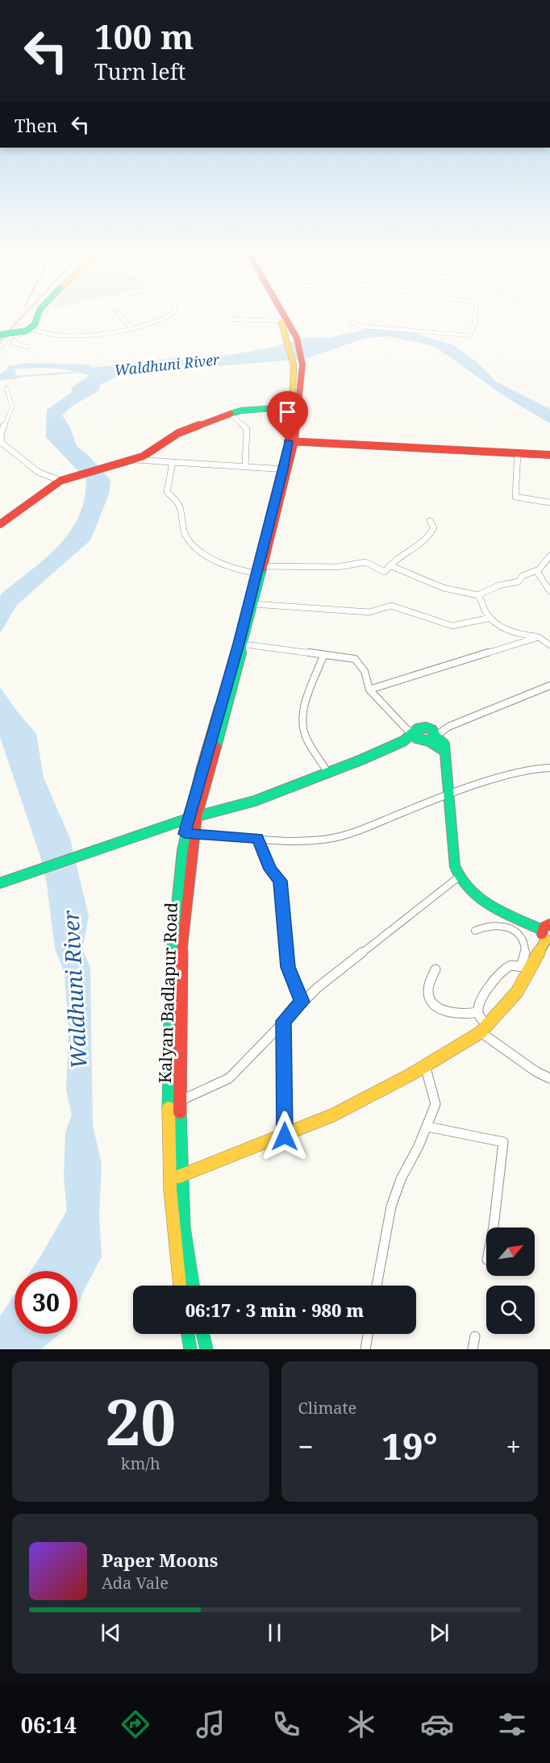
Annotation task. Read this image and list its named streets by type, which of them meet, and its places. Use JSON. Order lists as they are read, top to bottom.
{
  "streets": {
    "main road": ["Kalyan Badlapur Road"]
  },
  "water": ["Waldhuni River"],
  "north": "top right",
  "page": {
    "turn": ["100 m", "Turn left"],
    "then": "Then",
    "limit": "30",
    "trip": "06:17 · 3 min · 980 m",
    "tile": [
      ["20", "km/h"],
      "Climate"
    ],
    "heat": ["−", "19°", "+"],
    "song": ["Paper Moons", "Ada Vale"],
    "tabs": "06:14"
  }
}
